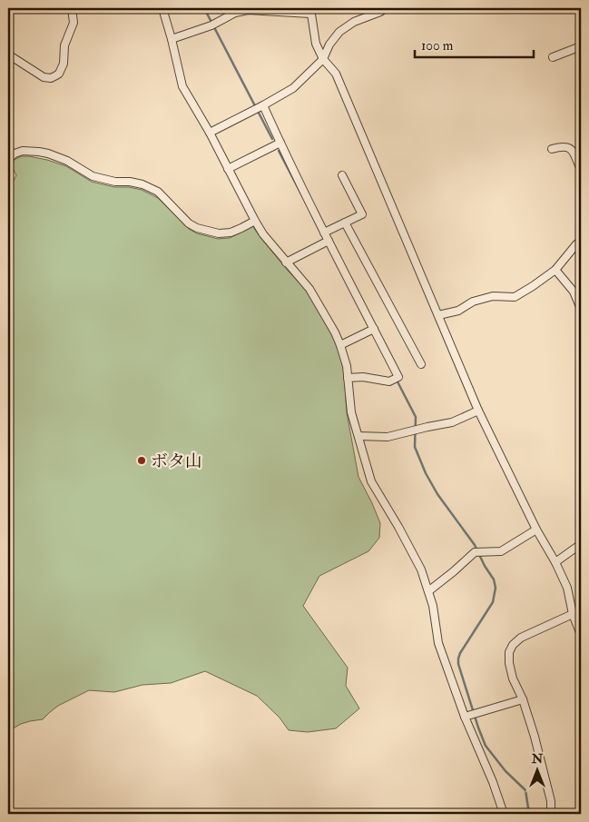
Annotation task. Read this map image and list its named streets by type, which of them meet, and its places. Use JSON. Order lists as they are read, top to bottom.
{
  "places": ["ボタ山"],
  "scale_bar": "100 m",
  "north": "top"
}
